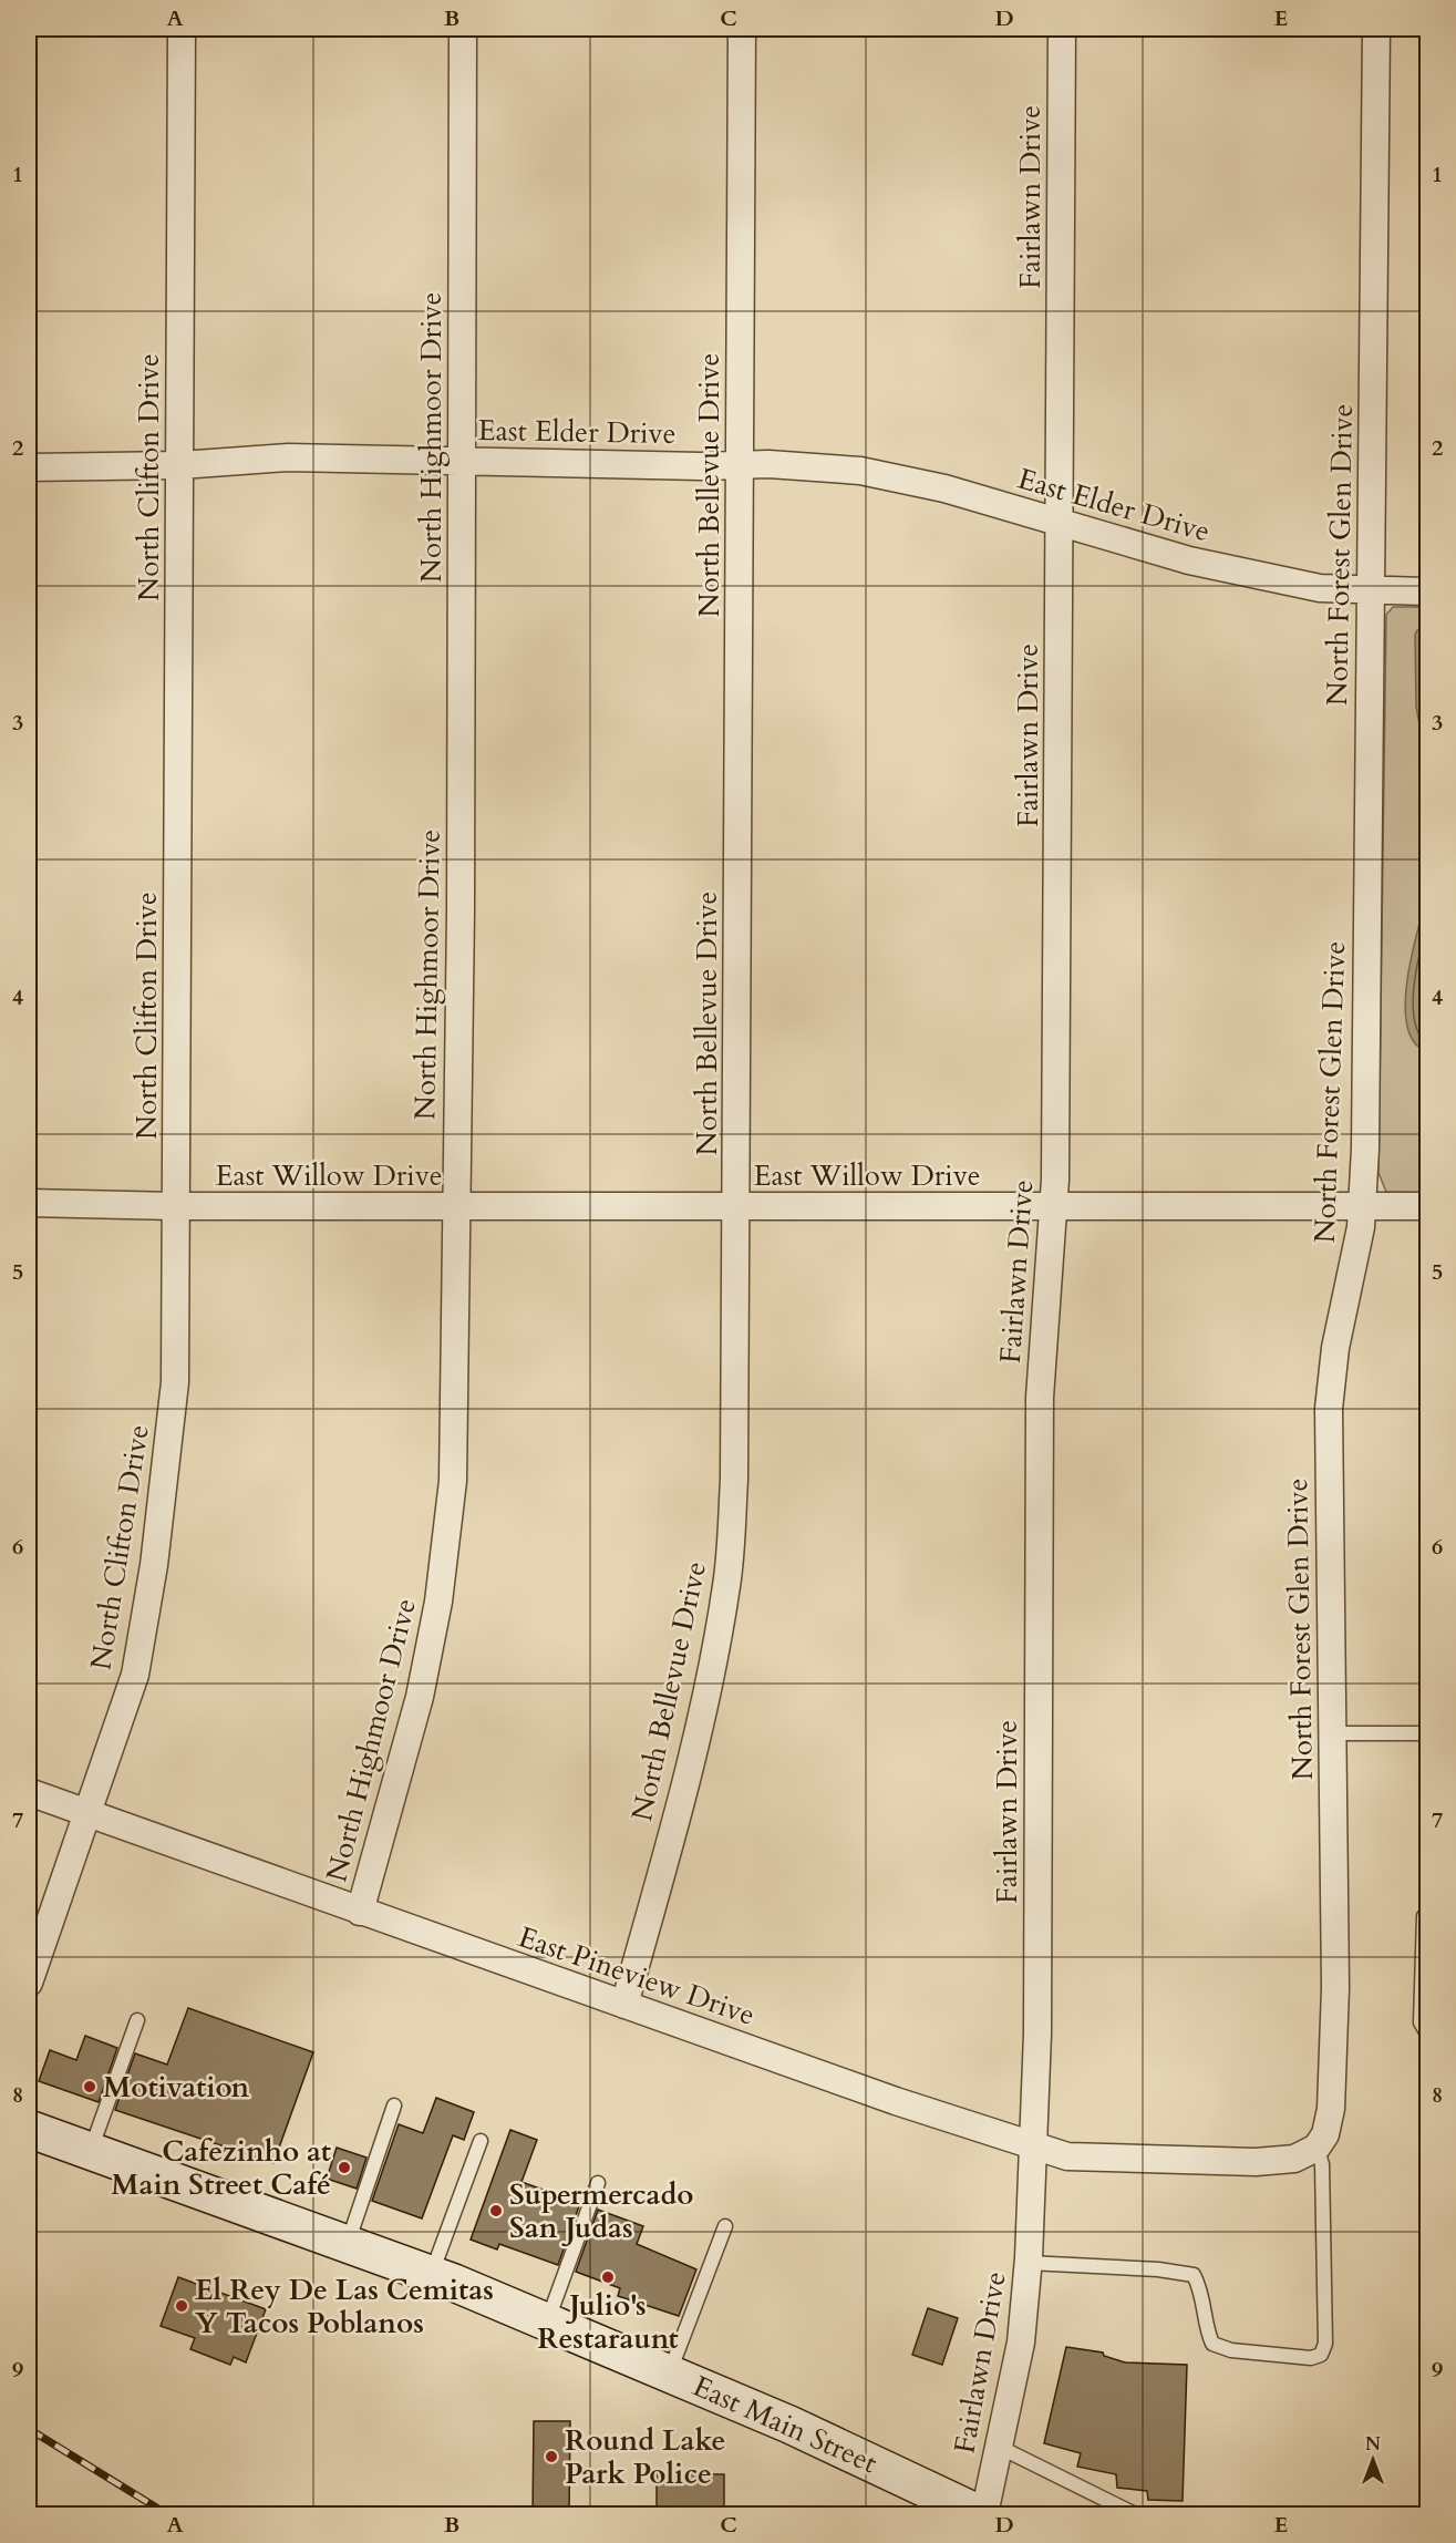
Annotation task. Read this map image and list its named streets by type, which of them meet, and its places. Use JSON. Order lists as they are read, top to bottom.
{
  "streets": {
    "main road": ["East Main Street"],
    "street": [
      "Fairlawn Drive",
      "East Elder Drive",
      "North Highmoor Drive",
      "North Clifton Drive",
      "North Bellevue Drive",
      "North Forest Glen Drive",
      "East Willow Drive",
      "East Pineview Drive"
    ]
  },
  "crossings": [
    ["Fairlawn Drive", "East Elder Drive"],
    ["Fairlawn Drive", "East Willow Drive"],
    ["Fairlawn Drive", "East Pineview Drive"],
    ["Fairlawn Drive", "East Main Street"],
    ["East Elder Drive", "North Highmoor Drive"],
    ["East Elder Drive", "North Clifton Drive"],
    ["East Elder Drive", "North Bellevue Drive"],
    ["East Elder Drive", "North Forest Glen Drive"],
    ["North Highmoor Drive", "East Willow Drive"],
    ["North Highmoor Drive", "East Pineview Drive"],
    ["North Clifton Drive", "East Willow Drive"],
    ["North Clifton Drive", "East Pineview Drive"],
    ["North Bellevue Drive", "East Willow Drive"],
    ["North Bellevue Drive", "East Pineview Drive"],
    ["North Forest Glen Drive", "East Willow Drive"],
    ["North Forest Glen Drive", "East Pineview Drive"]
  ],
  "places": [
    "Motivation",
    "Cafezinho at Main Street Café",
    "Supermercado San Judas",
    "Julio's Restaraunt",
    "El Rey De Las Cemitas Y Tacos Poblanos",
    "Round Lake Park Police"
  ],
  "north": "top",
  "grid": {
    "columns": [
      "A",
      "B",
      "C",
      "D",
      "E"
    ],
    "rows": [
      "1",
      "2",
      "3",
      "4",
      "5",
      "6",
      "7",
      "8",
      "9"
    ]
  }
}
